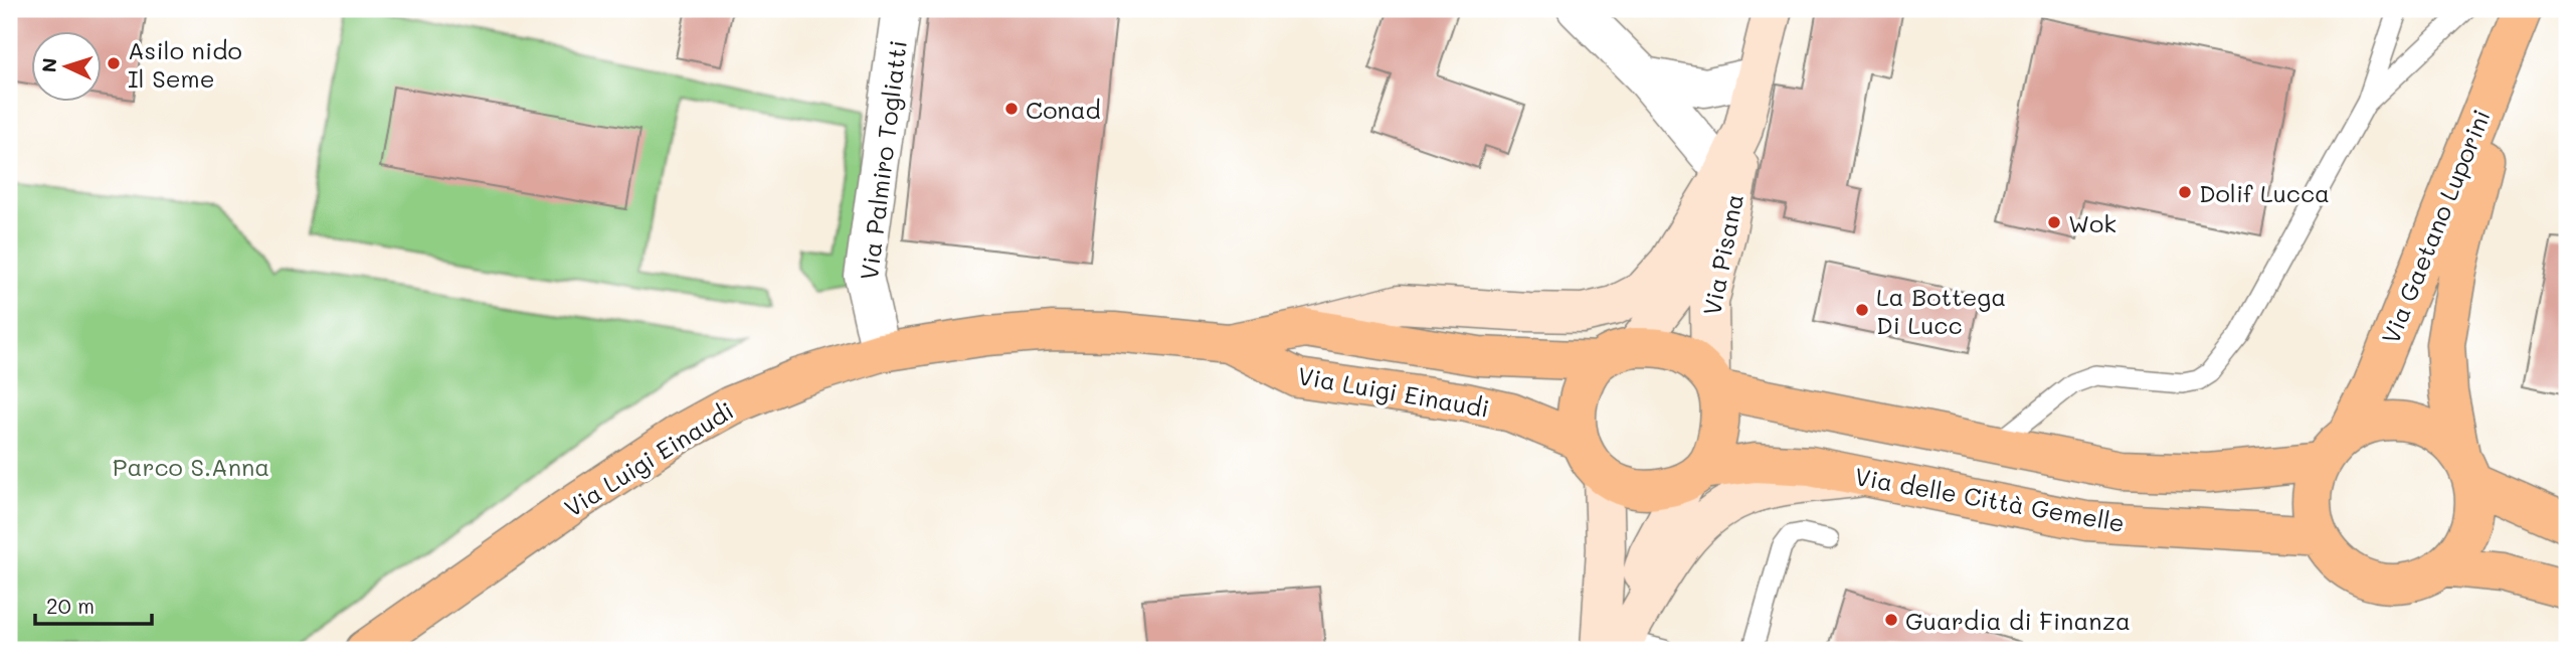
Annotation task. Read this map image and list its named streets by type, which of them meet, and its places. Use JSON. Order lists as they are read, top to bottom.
{
  "streets": {
    "main road": [
      "Via Gaetano Luporini",
      "Via Pisana",
      "Via Luigi Einaudi",
      "Via delle Città Gemelle"
    ],
    "street": ["Via Palmiro Togliatti"]
  },
  "crossings": [
    ["Via Palmiro Togliatti", "Via Luigi Einaudi"],
    ["Via Gaetano Luporini", "Via delle Città Gemelle"],
    ["Via Pisana", "Via Luigi Einaudi"],
    ["Via Pisana", "Via delle Città Gemelle"],
    ["Via Luigi Einaudi", "Via delle Città Gemelle"]
  ],
  "parks": ["Parco S.Anna"],
  "places": [
    "Asilo nido Il Seme",
    "Conad",
    "Dolif Lucca",
    "Wok",
    "La Bottega Di Lucc",
    "Guardia di Finanza"
  ],
  "scale_bar": "20 m",
  "north": "left"
}
